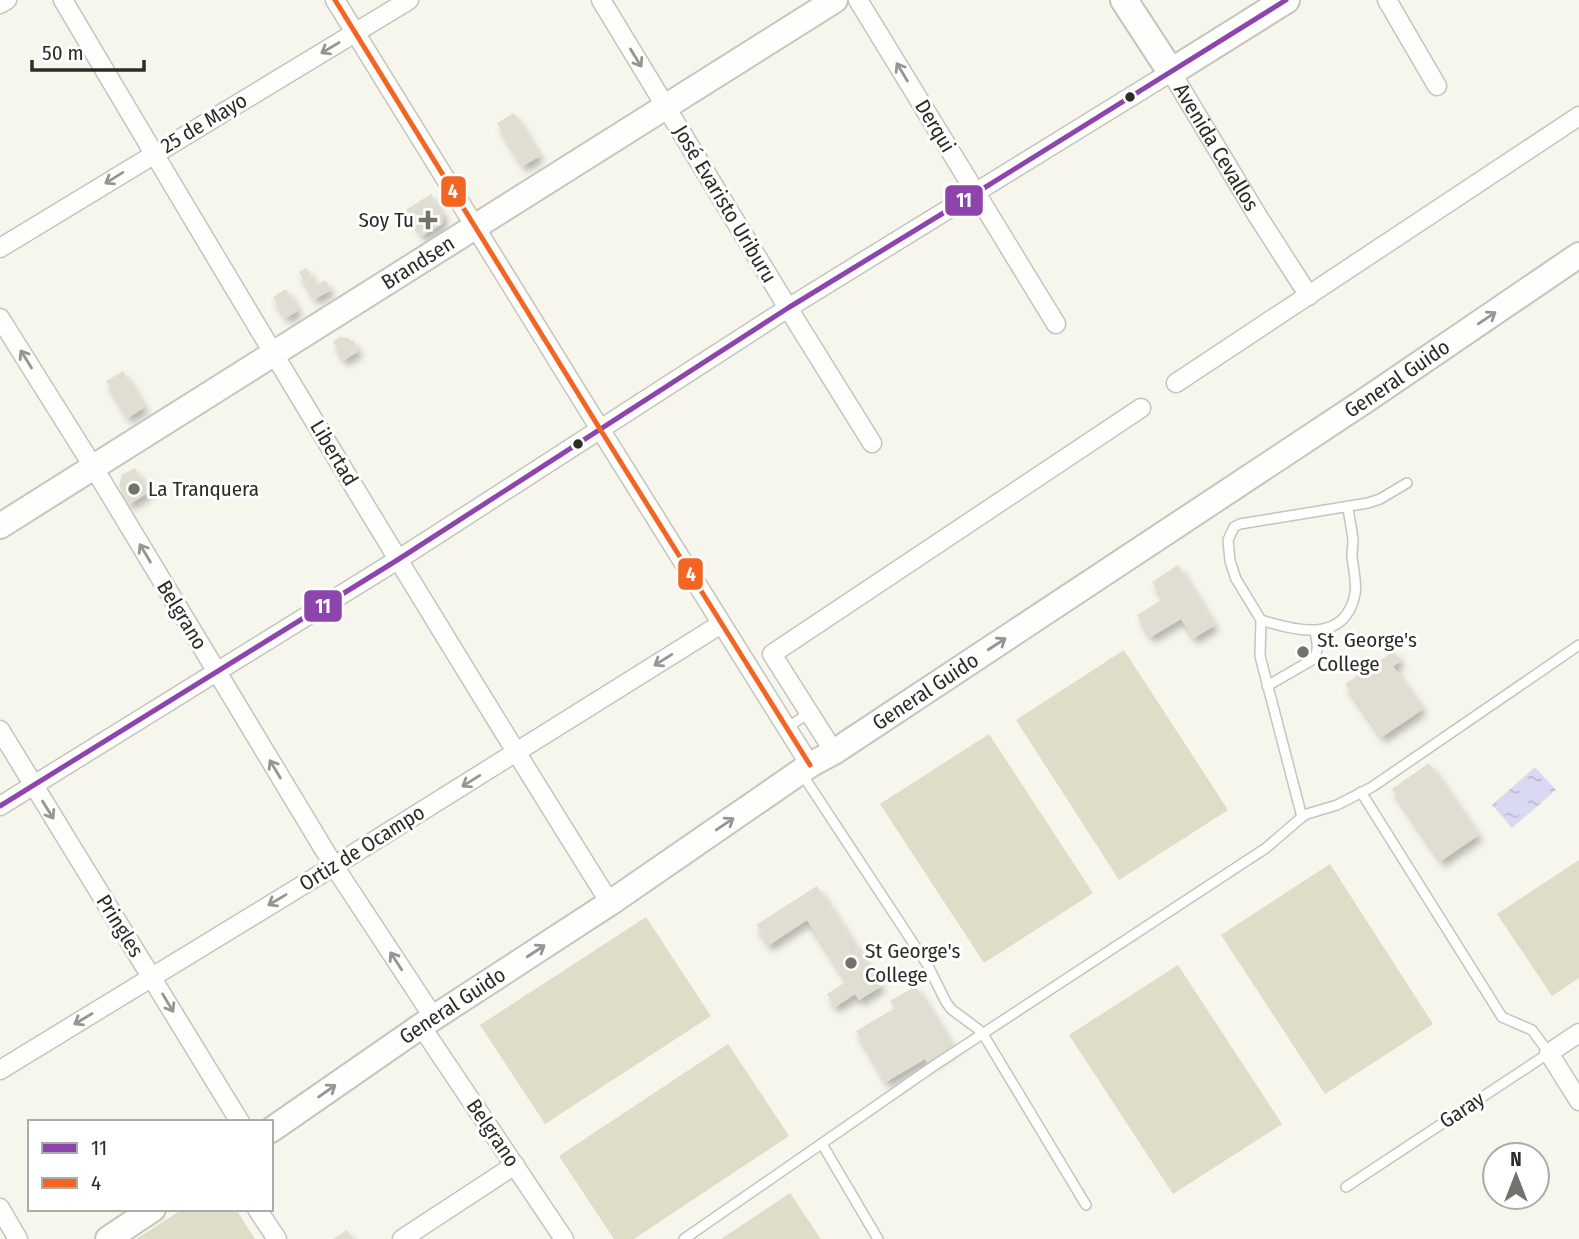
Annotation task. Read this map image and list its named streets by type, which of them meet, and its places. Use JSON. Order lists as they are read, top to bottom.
{
  "streets": {
    "main road": ["Avenida Cevallos", "Brandsen", "General Guido"],
    "street": [
      "25 de Mayo",
      "Derqui",
      "José Evaristo Uriburu",
      "Libertad",
      "Belgrano",
      "Ortiz de Ocampo",
      "Pringles",
      "Garay"
    ]
  },
  "crossings": [
    ["25 de Mayo", "Libertad"],
    ["José Evaristo Uriburu", "Brandsen"],
    ["Brandsen", "Libertad"],
    ["Brandsen", "Belgrano"],
    ["General Guido", "Libertad"],
    ["General Guido", "Belgrano"],
    ["Libertad", "Ortiz de Ocampo"],
    ["Belgrano", "Ortiz de Ocampo"],
    ["Ortiz de Ocampo", "Pringles"]
  ],
  "one_way": [
    "25 de Mayo",
    "Derqui",
    "General Guido",
    "Belgrano",
    "Ortiz de Ocampo",
    "Pringles"
  ],
  "places": {
    "health": ["Soy Tu"],
    "other": ["La Tranquera", "St. George's College", "St George's College"]
  },
  "lines": ["transit line 11", "transit line 4"],
  "legend": ["11", "4"],
  "scale_bar": "50 m",
  "north": "top"
}
